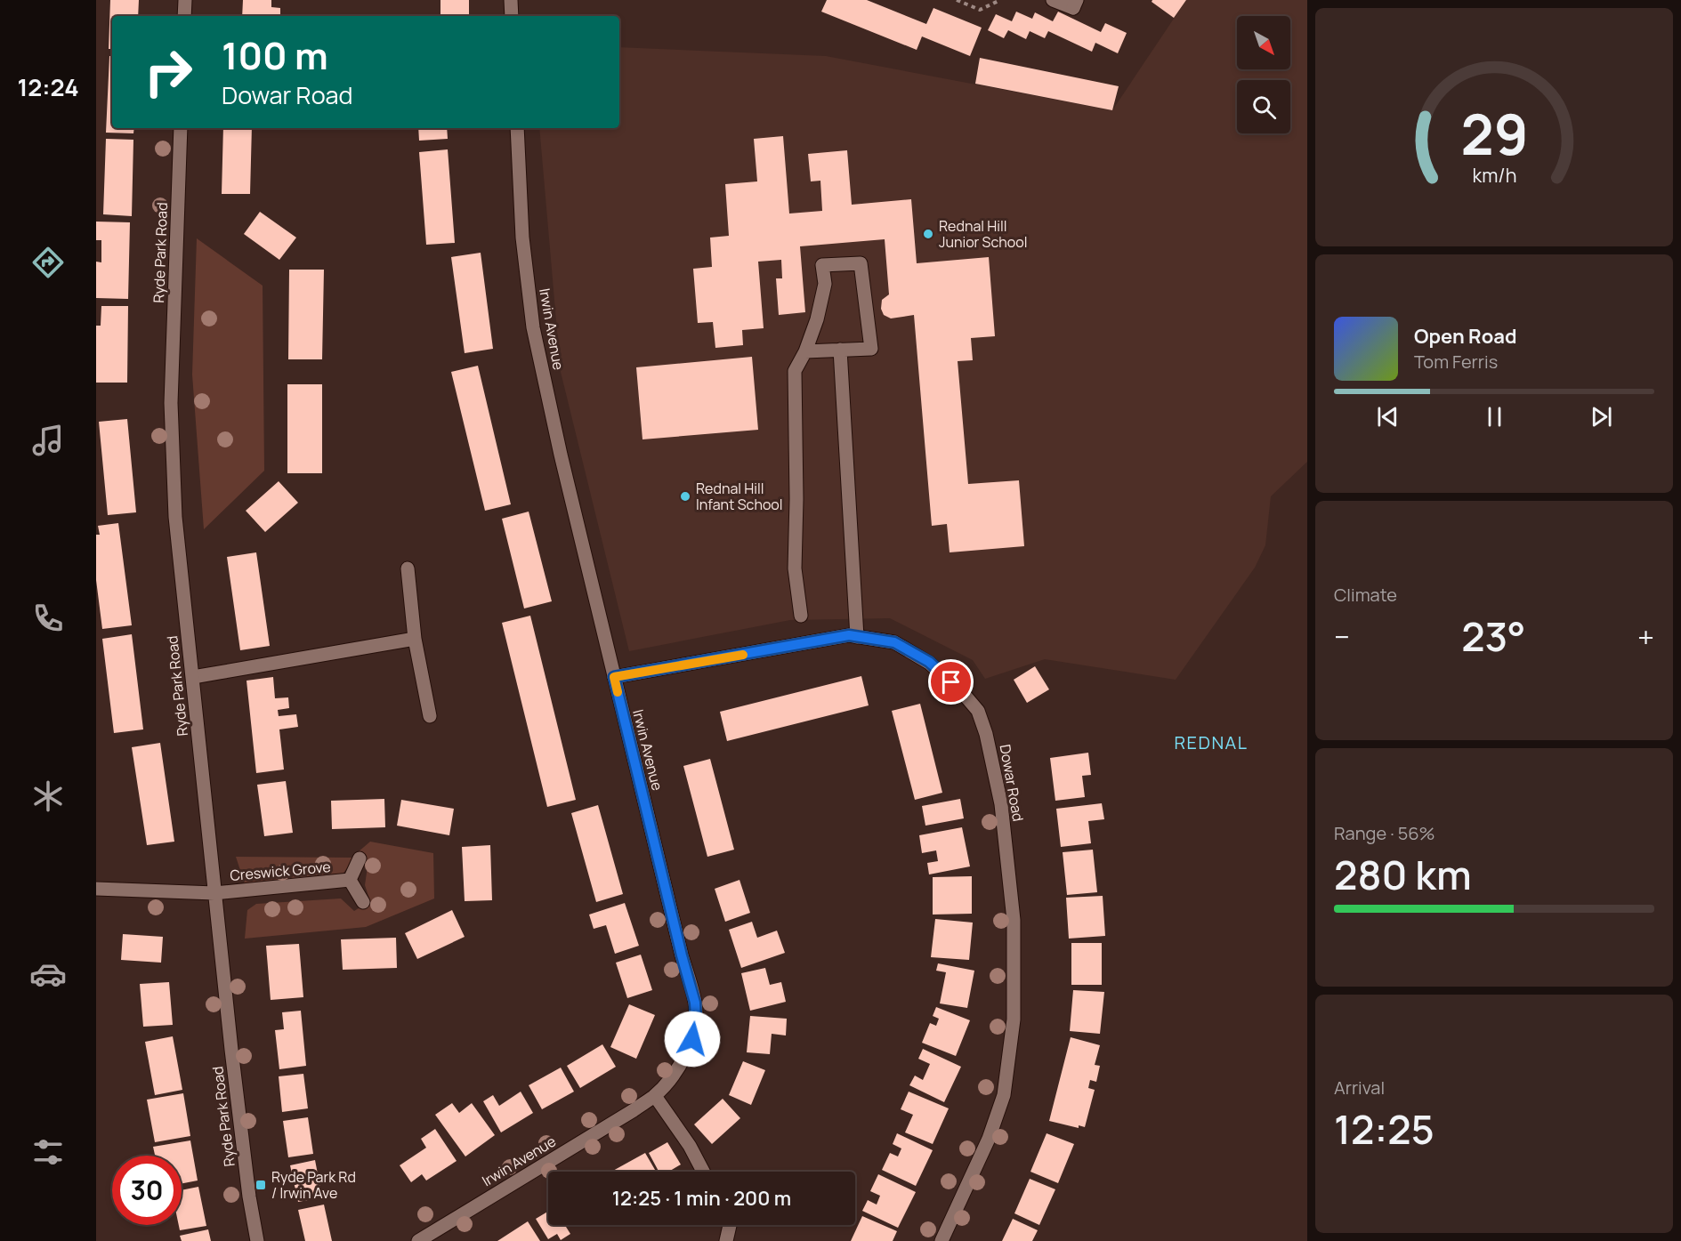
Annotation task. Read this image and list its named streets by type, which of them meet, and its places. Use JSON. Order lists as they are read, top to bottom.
{
  "streets": {
    "street": [
      "Ryde Park Road",
      "Irwin Avenue",
      "Dowar Road",
      "Creswick Grove"
    ]
  },
  "crossings": [
    ["Ryde Park Road", "Creswick Grove"],
    ["Irwin Avenue", "Dowar Road"]
  ],
  "districts": ["REDNAL"],
  "places": {
    "other": ["Rednal Hill Junior School", "Rednal Hill Infant School"],
    "transit": ["Ryde Park Rd / Irwin Ave"]
  },
  "north": "bottom right",
  "page": {
    "tabs": "12:24",
    "turn": ["100 m", "Dowar Road"],
    "song": ["Open Road", "Tom Ferris"],
    "tile": [
      "Climate",
      ["Range · 56%", "280 km"],
      ["Arrival", "12:25"]
    ],
    "heat": ["−", "23°", "+"],
    "limit": "30",
    "trip": "12:25 · 1 min · 200 m",
    "gauge": ["29", "km/h"]
  }
}
